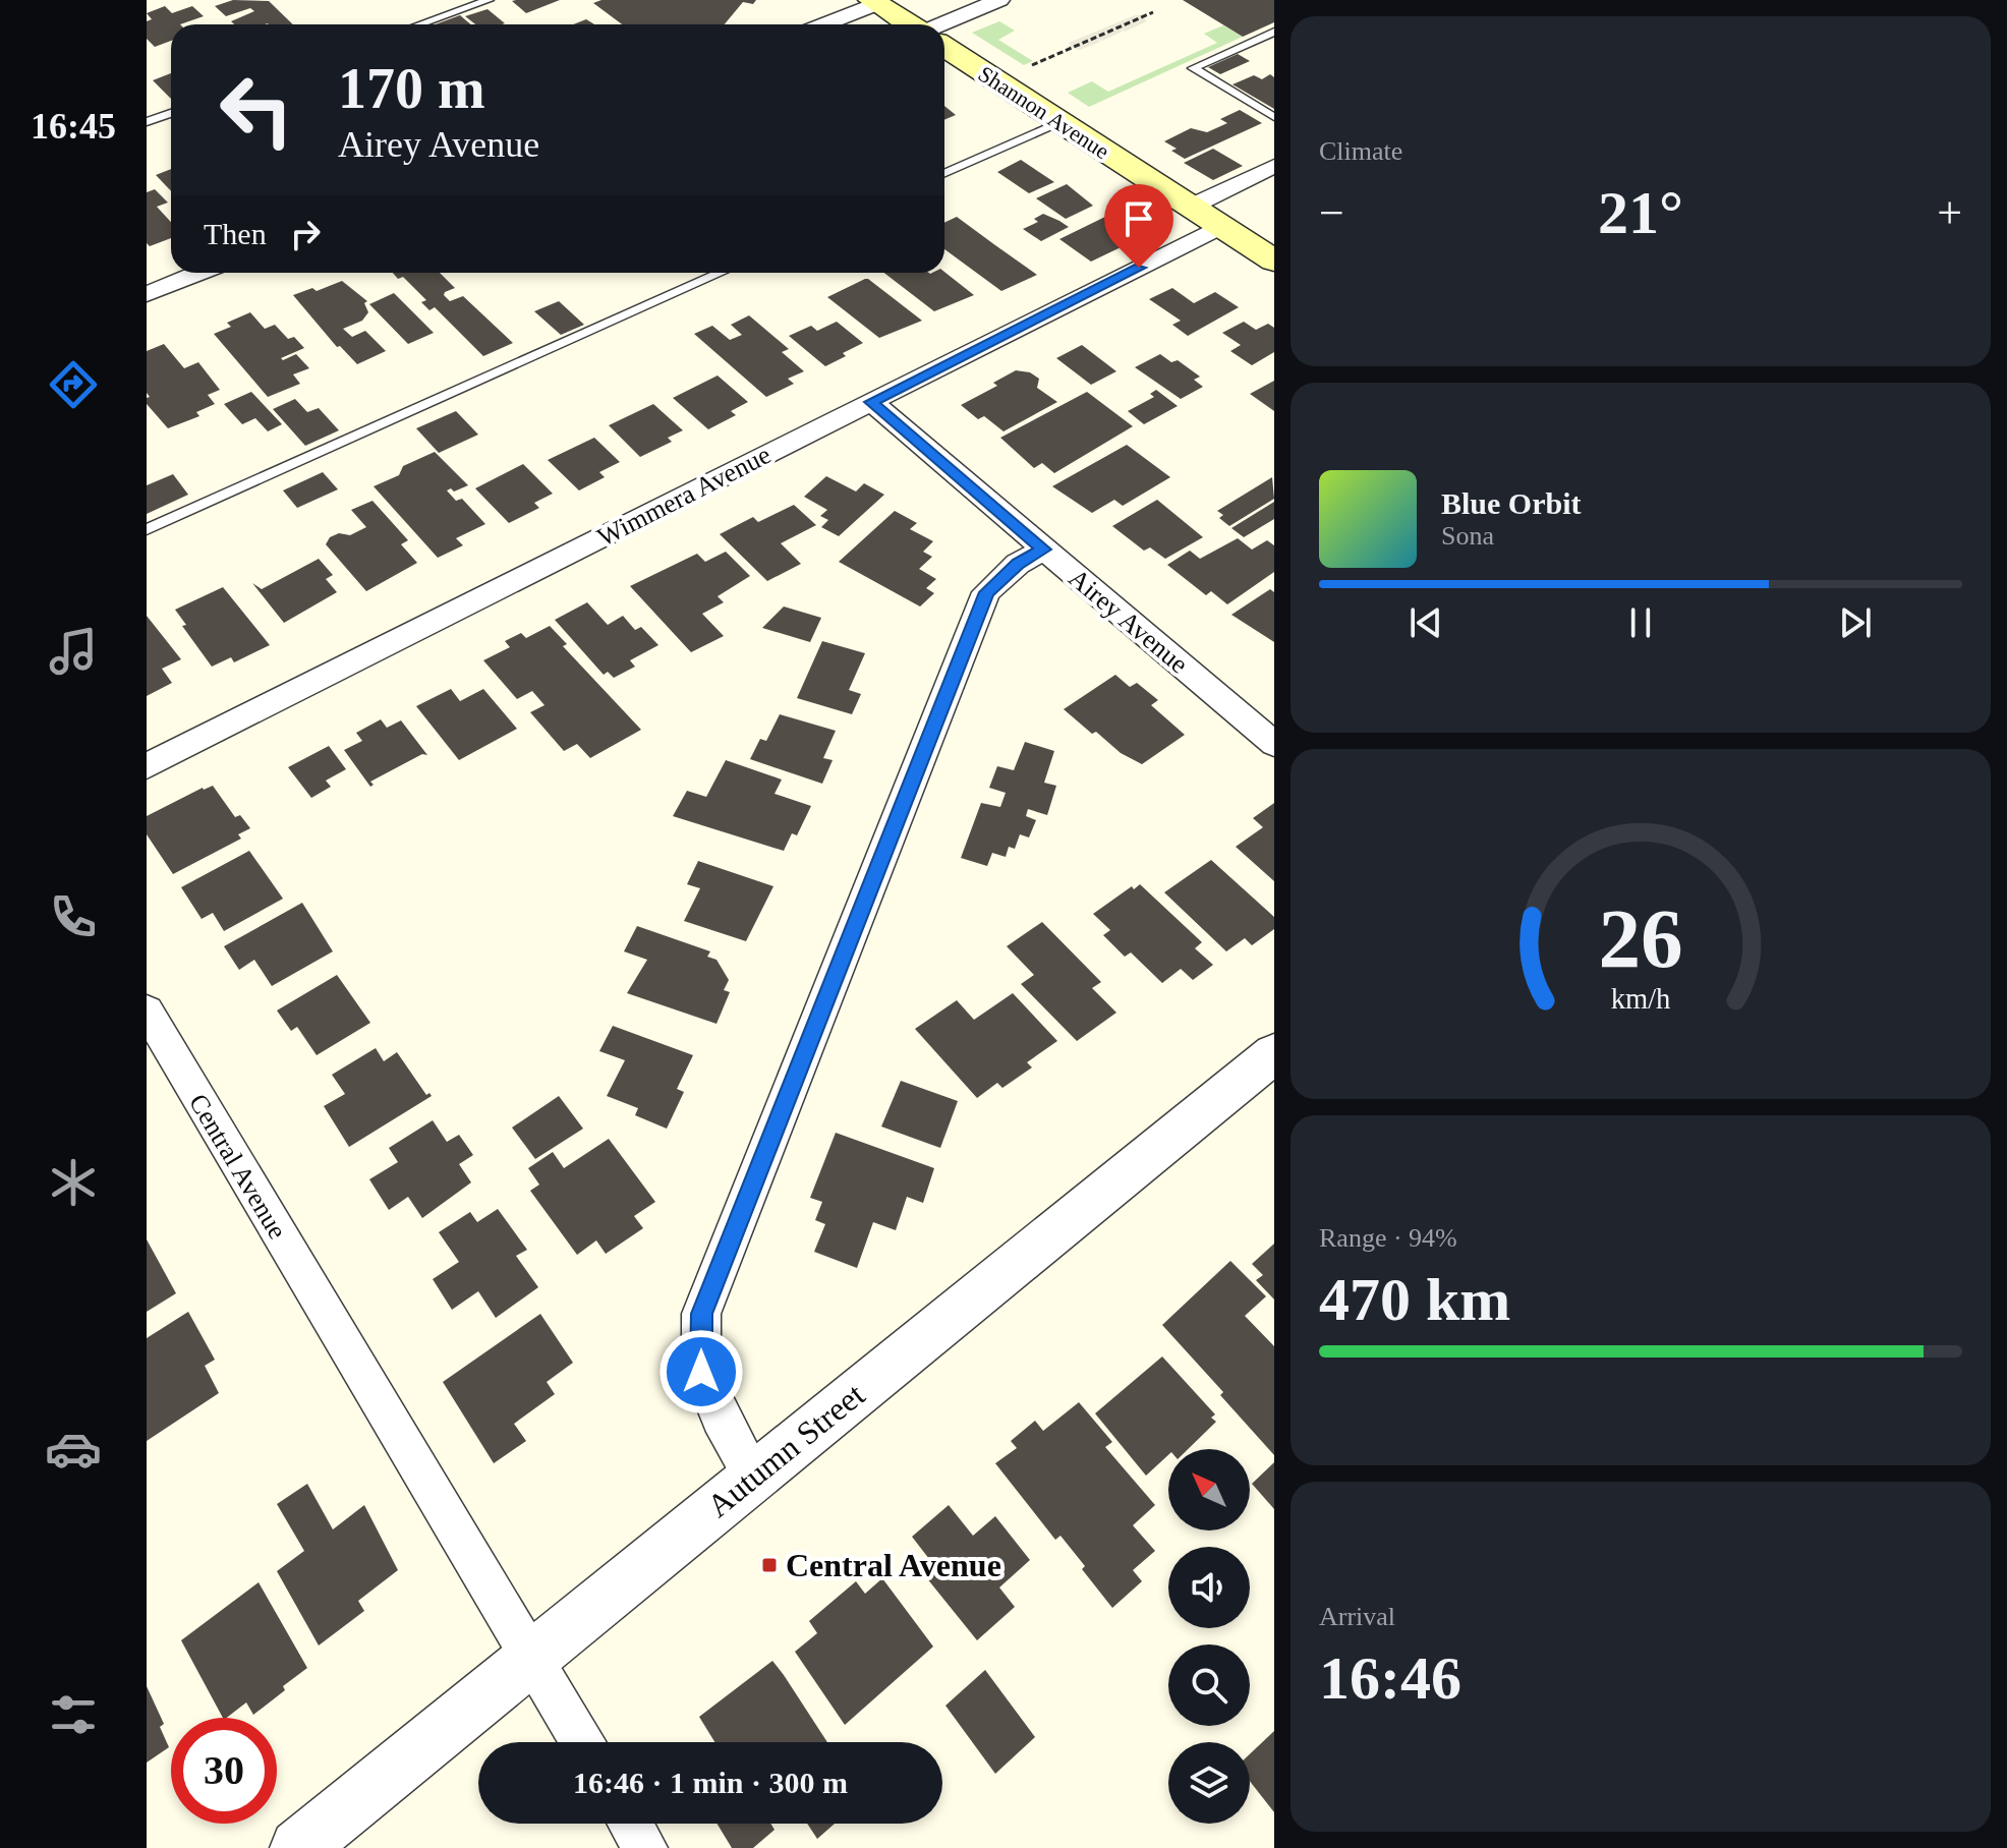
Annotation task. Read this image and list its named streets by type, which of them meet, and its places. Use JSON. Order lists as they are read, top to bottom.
{
  "streets": {
    "main road": ["Shannon Avenue"],
    "street": [
      "Wimmera Avenue",
      "Airey Avenue",
      "Central Avenue",
      "Autumn Street"
    ]
  },
  "crossings": [
    ["Shannon Avenue", "Wimmera Avenue"],
    ["Wimmera Avenue", "Airey Avenue"],
    ["Central Avenue", "Autumn Street"]
  ],
  "places": {
    "transit": ["Central Avenue"]
  },
  "north": "top left",
  "page": {
    "tabs": "16:45",
    "tile": [
      "Climate",
      ["Range · 94%", "470 km"],
      ["Arrival", "16:46"]
    ],
    "turn": ["170 m", "Airey Avenue"],
    "heat": ["−", "21°", "+"],
    "then": "Then",
    "song": ["Blue Orbit", "Sona"],
    "limit": "30",
    "trip": "16:46 · 1 min · 300 m",
    "gauge": ["26", "km/h"]
  }
}
